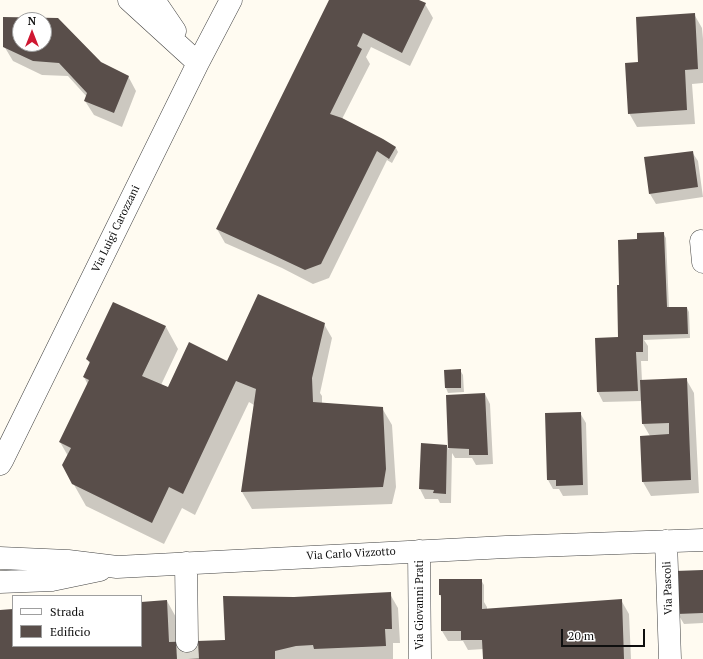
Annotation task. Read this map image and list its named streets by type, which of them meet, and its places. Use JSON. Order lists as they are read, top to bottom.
{
  "streets": {
    "street": [
      "Via Luigi Carozzani",
      "Via Carlo Vizzotto",
      "Via Pascoli",
      "Via Giovanni Prati"
    ]
  },
  "crossings": [
    ["Via Carlo Vizzotto", "Via Pascoli"],
    ["Via Carlo Vizzotto", "Via Giovanni Prati"]
  ],
  "legend": ["Strada", "Edificio"],
  "scale_bar": "20 m",
  "north": "top"
}
